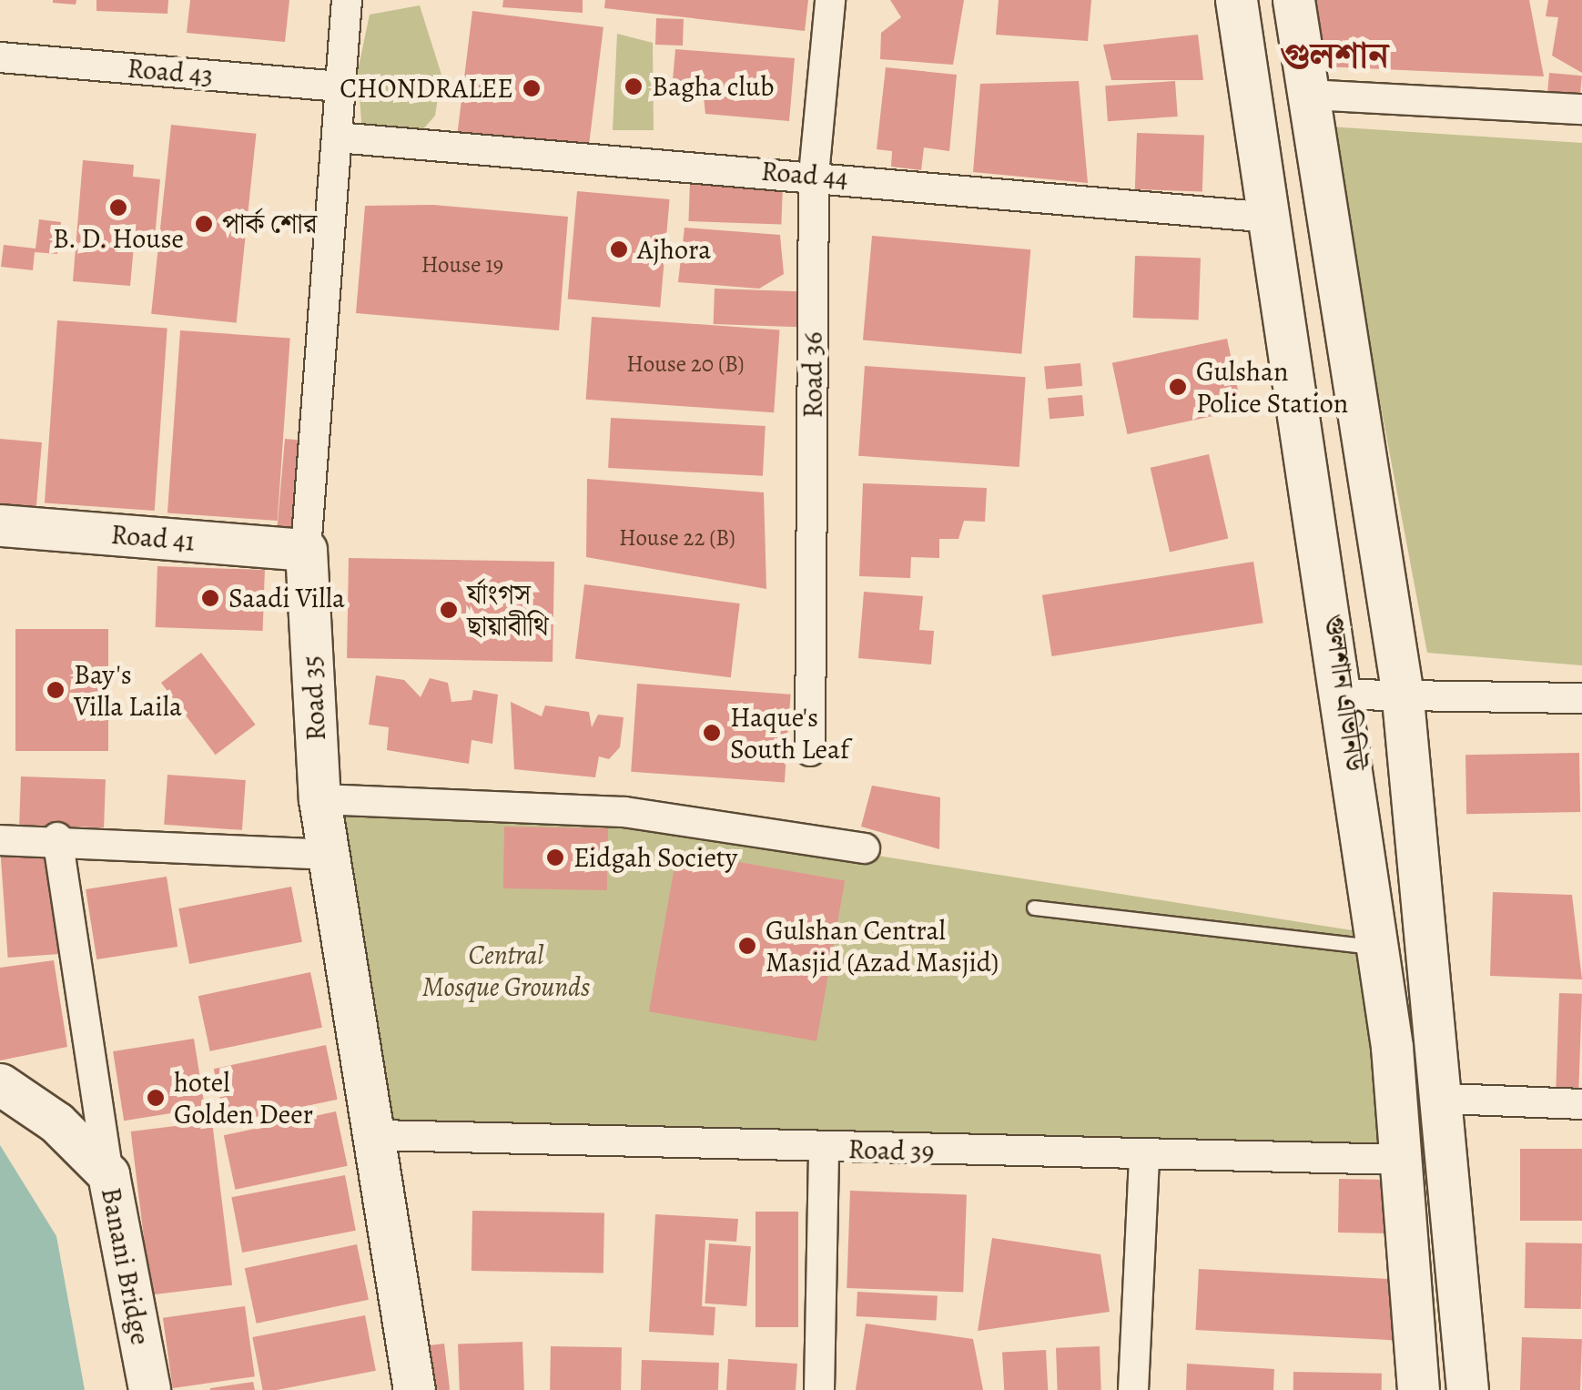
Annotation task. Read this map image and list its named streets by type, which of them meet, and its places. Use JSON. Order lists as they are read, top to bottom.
{
  "streets": {
    "main road": [
      "Road 41",
      "গুলশান এভিনিউ",
      "Road 35",
      "Banani Bridge"
    ],
    "street": [
      "Road 43",
      "Road 44",
      "Road 36",
      "Road 39"
    ]
  },
  "crossings": [
    ["Road 43", "Road 35"],
    ["Road 44", "Road 36"],
    ["Road 44", "গুলশান এভিনিউ"],
    ["Road 44", "Road 35"],
    ["Road 41", "Road 35"],
    ["গুলশান এভিনিউ", "Road 39"],
    ["Road 35", "Road 39"]
  ],
  "districts": ["গুলশান"],
  "parks": ["Central Mosque Grounds"],
  "places": [
    "Bagha club",
    "CHONDRALEE",
    "B. D. House",
    "পার্ক শোর",
    "Ajhora",
    "Gulshan Police Station",
    "Saadi Villa",
    "র্যাংগস ছায়াবীথি",
    "Bay's Villa Laila",
    "Haque's South Leaf",
    "Eidgah Society",
    "Gulshan Central Masjid (Azad Masjid)",
    "hotel Golden Deer"
  ],
  "house_numbers": ["House 19", "House 20 (B)", "House 22 (B)"]
}
